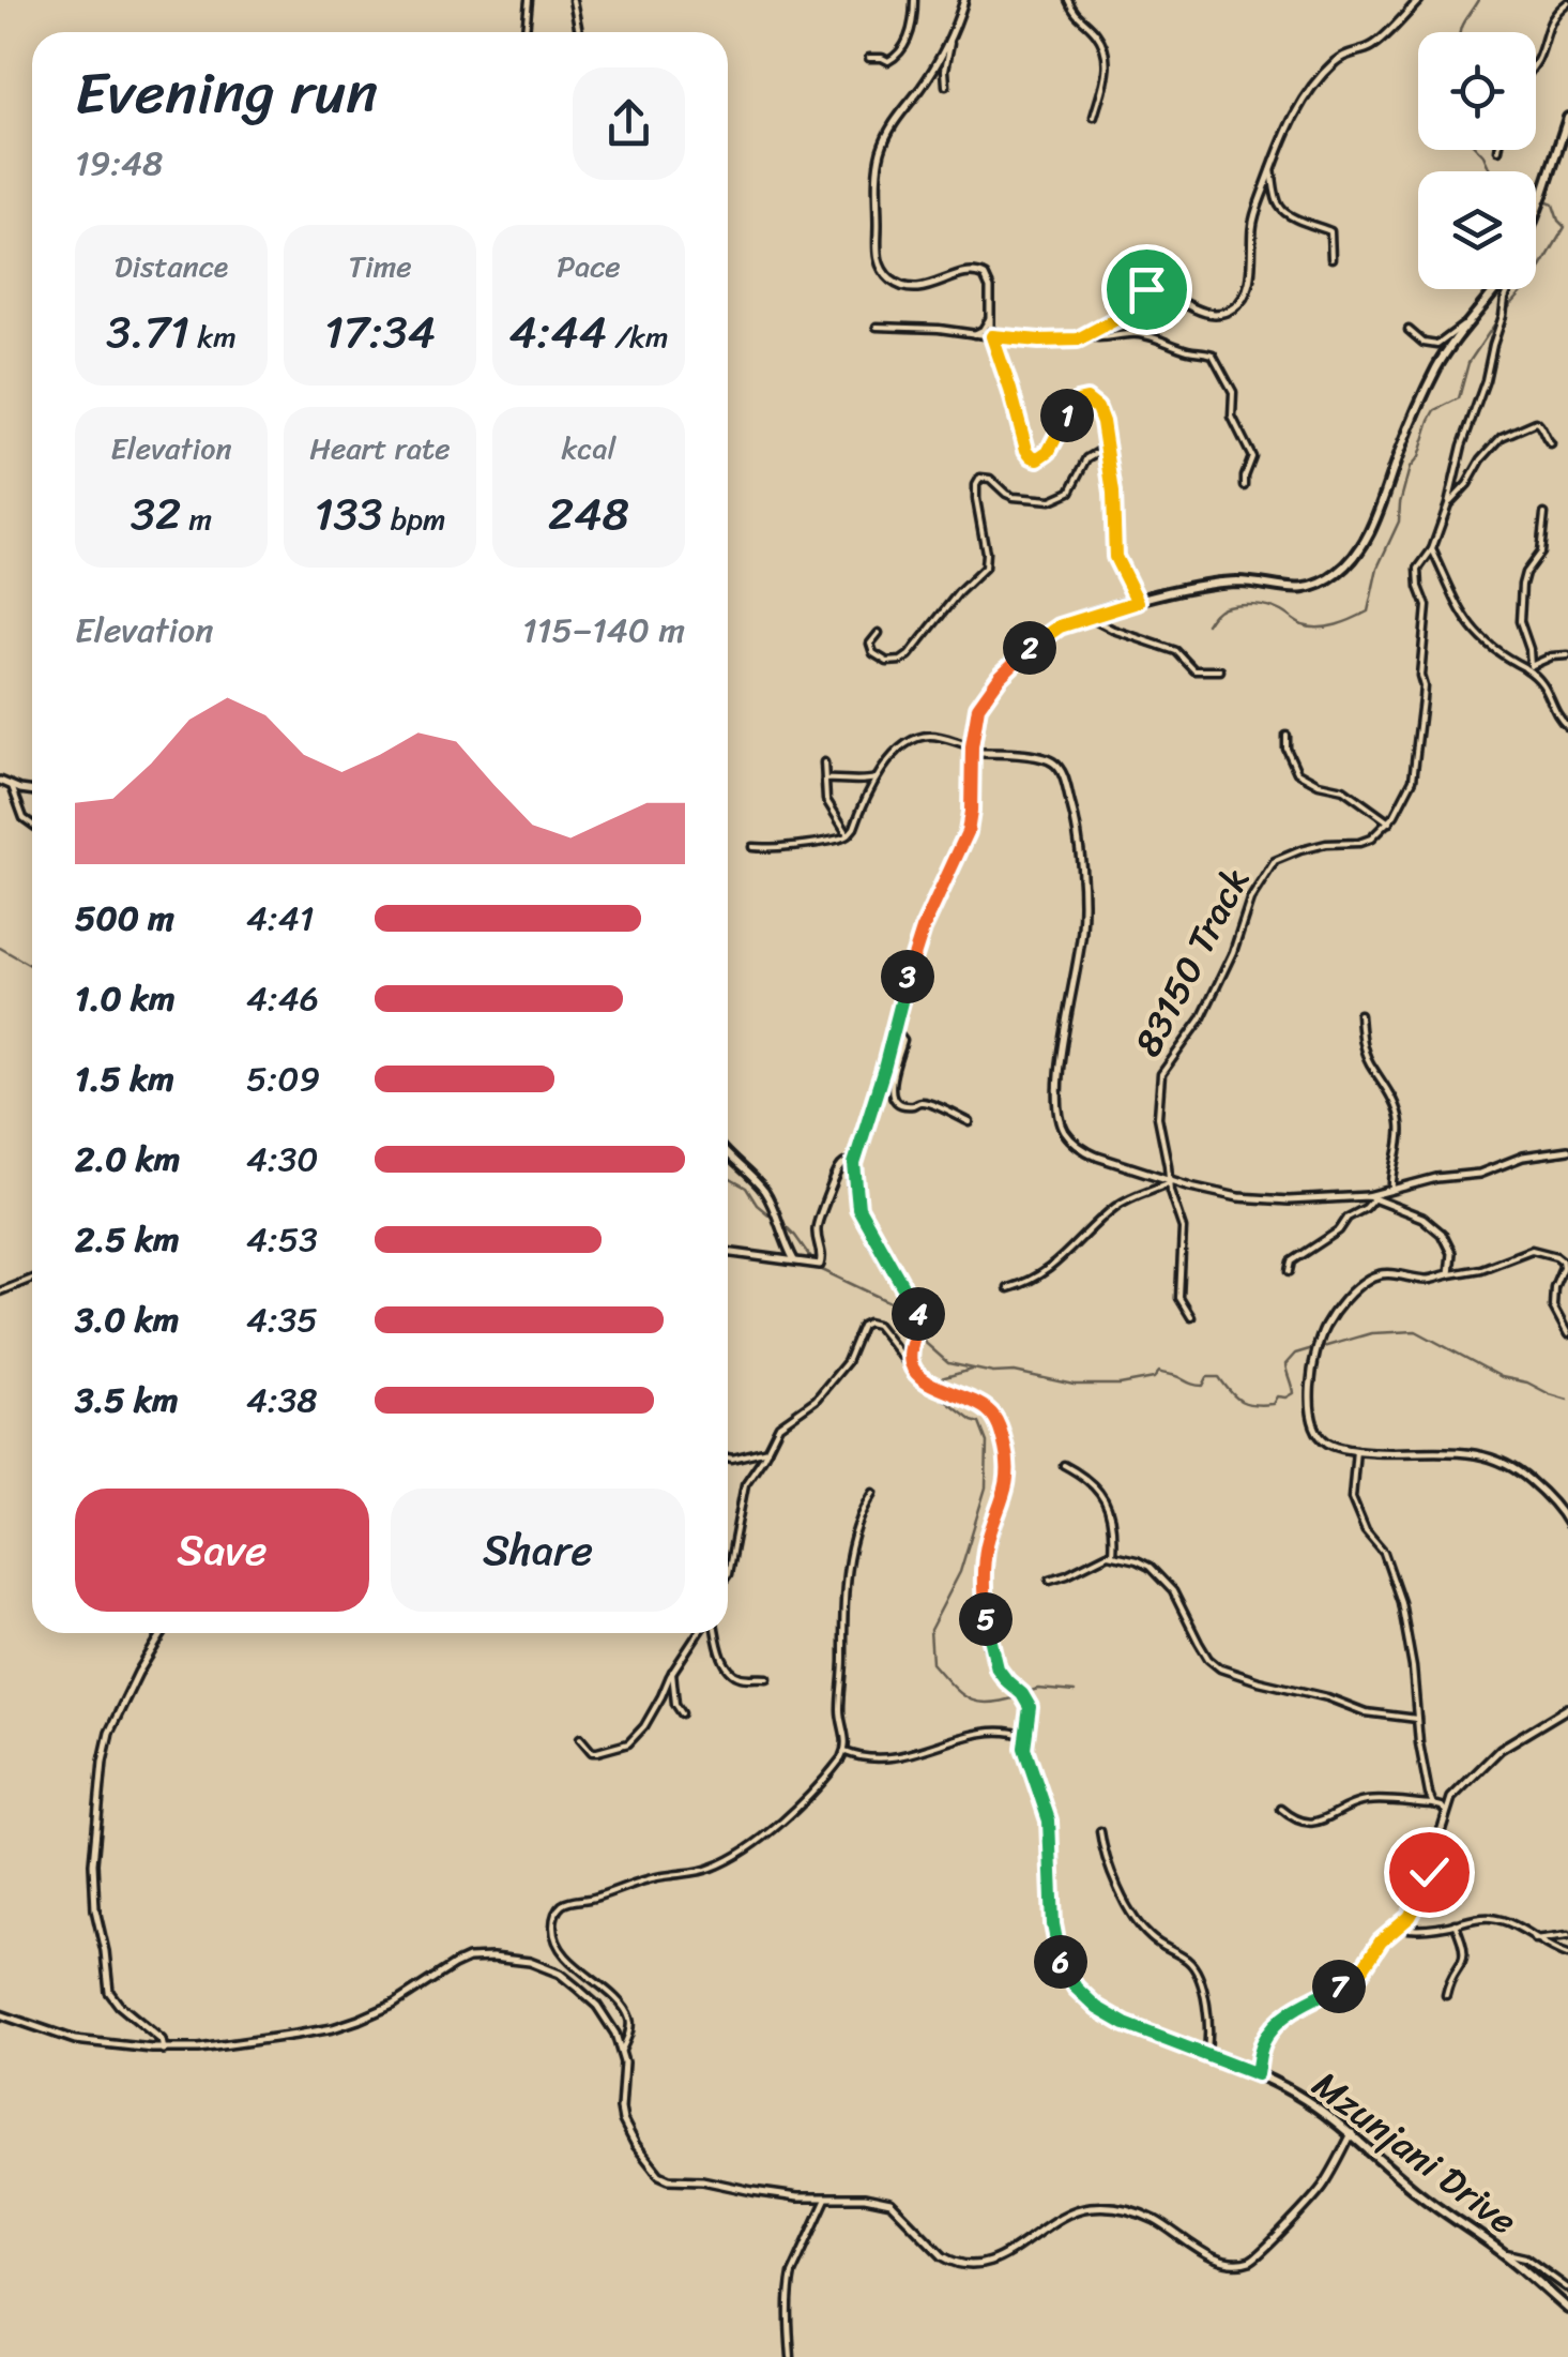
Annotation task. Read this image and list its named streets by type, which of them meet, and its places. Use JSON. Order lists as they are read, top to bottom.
{
  "streets": {
    "main road": ["Mzunjani Drive"],
    "street": ["83150 Track"]
  },
  "page": {
    "heading": ["Evening run", "19:48"],
    "stats": [
      ["Distance", "3.71 km"],
      ["Time", "17:34"],
      ["Pace", "4:44 /km"],
      ["Elevation", "32 m"],
      ["Heart rate", "133 bpm"],
      ["kcal", "248"]
    ],
    "pins": [
      "1",
      "2",
      "3",
      "4",
      "5",
      "6",
      "7"
    ],
    "chart": ["Elevation", "115–140 m"],
    "list": [
      {
        "name": "500 m",
        "note": "4:41"
      },
      {
        "name": "1.0 km",
        "note": "4:46"
      },
      {
        "name": "1.5 km",
        "note": "5:09"
      },
      {
        "name": "2.0 km",
        "note": "4:30"
      },
      {
        "name": "2.5 km",
        "note": "4:53"
      },
      {
        "name": "3.0 km",
        "note": "4:35"
      },
      {
        "name": "3.5 km",
        "note": "4:38"
      }
    ],
    "buttons": ["Save", "Share"]
  }
}
